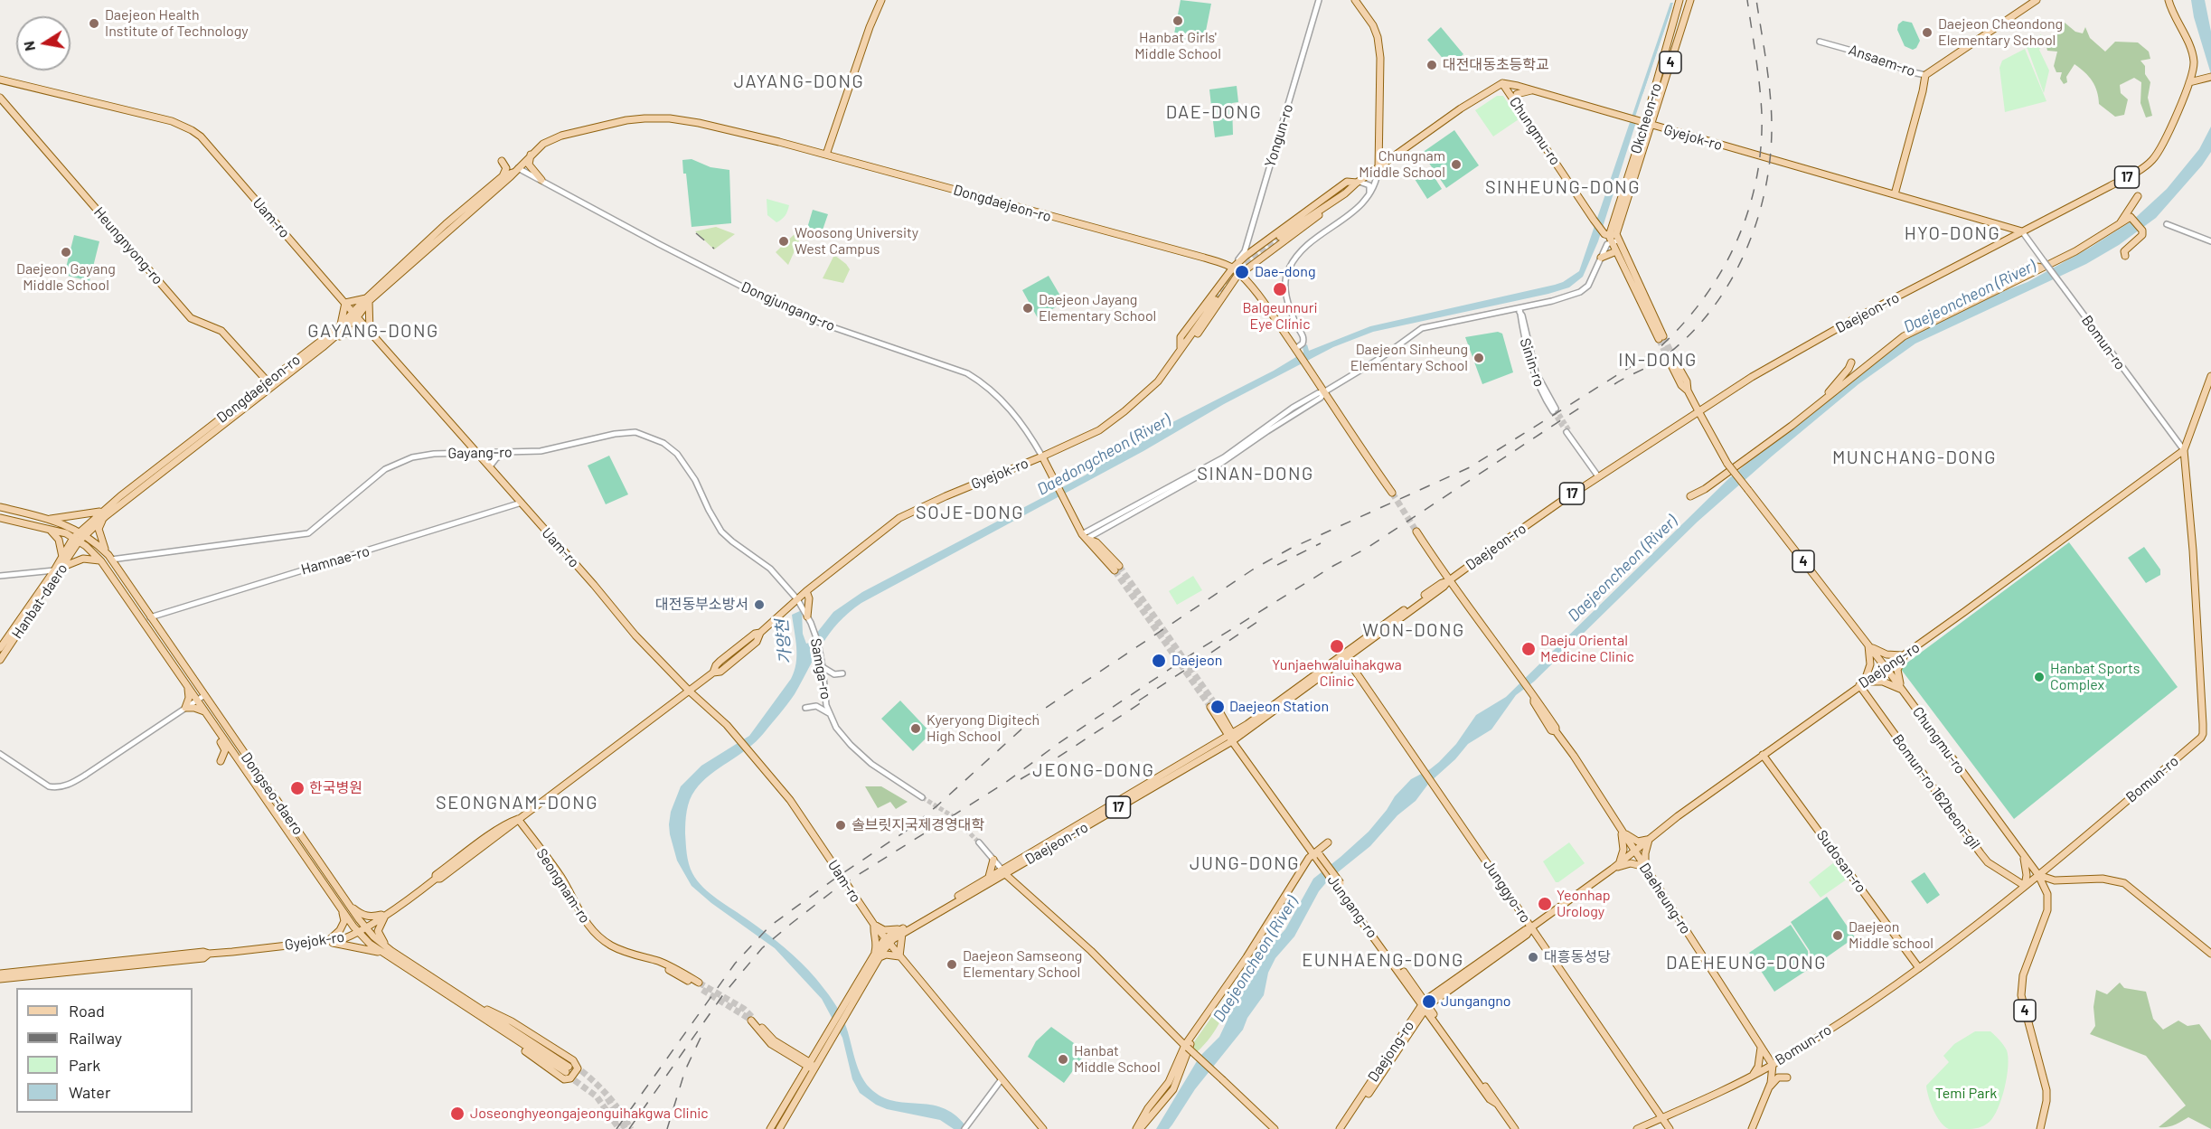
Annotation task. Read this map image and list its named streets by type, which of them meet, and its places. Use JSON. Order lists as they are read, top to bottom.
{
  "streets": {
    "main road": [
      "4",
      "Okcheon-ro",
      "Chungmu-ro",
      "Gyejok-ro",
      "17",
      "Dongdaejeon-ro",
      "Uam-ro",
      "Heungnyong-ro",
      "Daejeon-ro",
      "Bomun-ro",
      "Hanbat-daero",
      "Daejong-ro",
      "Bomun-ro 162beon-gil",
      "Dongseo-daero",
      "Sudosan-ro",
      "Seongnam-ro",
      "Junggyo-ro",
      "Daeheung-ro",
      "Jungang-ro"
    ],
    "street": [
      "Ansaem-ro",
      "Yongun-ro",
      "Dongjungang-ro",
      "Sinin-ro",
      "Gayang-ro",
      "Hamnae-ro",
      "Samga-ro"
    ]
  },
  "crossings": [
    ["Okcheon-ro", "Chungmu-ro"],
    ["Okcheon-ro", "Gyejok-ro"],
    ["Chungmu-ro", "Gyejok-ro"],
    ["Chungmu-ro", "Daejeon-ro"],
    ["Chungmu-ro", "Bomun-ro"],
    ["Chungmu-ro", "Daejong-ro"],
    ["Yongun-ro", "Dongdaejeon-ro"],
    ["Gyejok-ro", "Uam-ro"],
    ["Gyejok-ro", "Dongjungang-ro"],
    ["Gyejok-ro", "Daejeon-ro"],
    ["Gyejok-ro", "Bomun-ro"],
    ["Gyejok-ro", "Gayang-ro"],
    ["Gyejok-ro", "Samga-ro"],
    ["Gyejok-ro", "Dongseo-daero"],
    ["Gyejok-ro", "Seongnam-ro"],
    ["Dongdaejeon-ro", "Uam-ro"],
    ["Dongdaejeon-ro", "Heungnyong-ro"],
    ["Dongdaejeon-ro", "Dongjungang-ro"],
    ["Dongdaejeon-ro", "Hanbat-daero"],
    ["Dongdaejeon-ro", "Dongseo-daero"],
    ["Uam-ro", "Daejeon-ro"],
    ["Uam-ro", "Gayang-ro"],
    ["Uam-ro", "Hamnae-ro"],
    ["Daejeon-ro", "Bomun-ro"],
    ["Daejeon-ro", "Junggyo-ro"],
    ["Daejeon-ro", "Daeheung-ro"],
    ["Daejeon-ro", "Jungang-ro"],
    ["Bomun-ro", "Daejong-ro"],
    ["Bomun-ro", "Bomun-ro 162beon-gil"],
    ["Bomun-ro", "Sudosan-ro"],
    ["Bomun-ro", "Junggyo-ro"],
    ["Bomun-ro", "Daeheung-ro"],
    ["Gayang-ro", "Samga-ro"],
    ["Gayang-ro", "Dongseo-daero"],
    ["Hamnae-ro", "Dongseo-daero"],
    ["Hanbat-daero", "Dongseo-daero"],
    ["Daejong-ro", "Bomun-ro 162beon-gil"],
    ["Daejong-ro", "Sudosan-ro"],
    ["Daejong-ro", "Junggyo-ro"],
    ["Daejong-ro", "Daeheung-ro"],
    ["Daejong-ro", "Jungang-ro"]
  ],
  "districts": [
    "JAYANG-DONG",
    "DAE-DONG",
    "SINHEUNG-DONG",
    "HYO-DONG",
    "GAYANG-DONG",
    "IN-DONG",
    "MUNCHANG-DONG",
    "SINAN-DONG",
    "SOJE-DONG",
    "WON-DONG",
    "JEONG-DONG",
    "SEONGNAM-DONG",
    "JUNG-DONG",
    "EUNHAENG-DONG",
    "DAEHEUNG-DONG"
  ],
  "water": ["Daejeoncheon (River)", "Daedongcheon (River)", "가양천"],
  "parks": ["Temi Park"],
  "places": [
    "Hanbat Girls' Middle School",
    "Daejeon Health Institute of Technology",
    "Daejeon Cheondong Elementary School",
    "대전대동초등학교",
    "Chungnam Middle School",
    "Woosong University West Campus",
    "Daejeon Gayang Middle School",
    "Dae-dong",
    "Balgeunnuri Eye Clinic",
    "Daejeon Jayang Elementary School",
    "Daejeon Sinheung Elementary School",
    "대전동부소방서",
    "Yunjaehwaluihakgwa Clinic",
    "Daeju Oriental Medicine Clinic",
    "Daejeon",
    "Hanbat Sports Complex",
    "Daejeon Station",
    "Kyeryong Digitech High School",
    "한국병원",
    "솔브릿지국제경영대학",
    "Yeonhap Urology",
    "Daejeon Middle school",
    "대흥동성당",
    "Daejeon Samseong Elementary School",
    "Jungangno",
    "Hanbat Middle School",
    "Joseonghyeongajeonguihakgwa Clinic"
  ],
  "legend": [
    "Road",
    "Railway",
    "Park",
    "Water"
  ],
  "north": "left"
}
